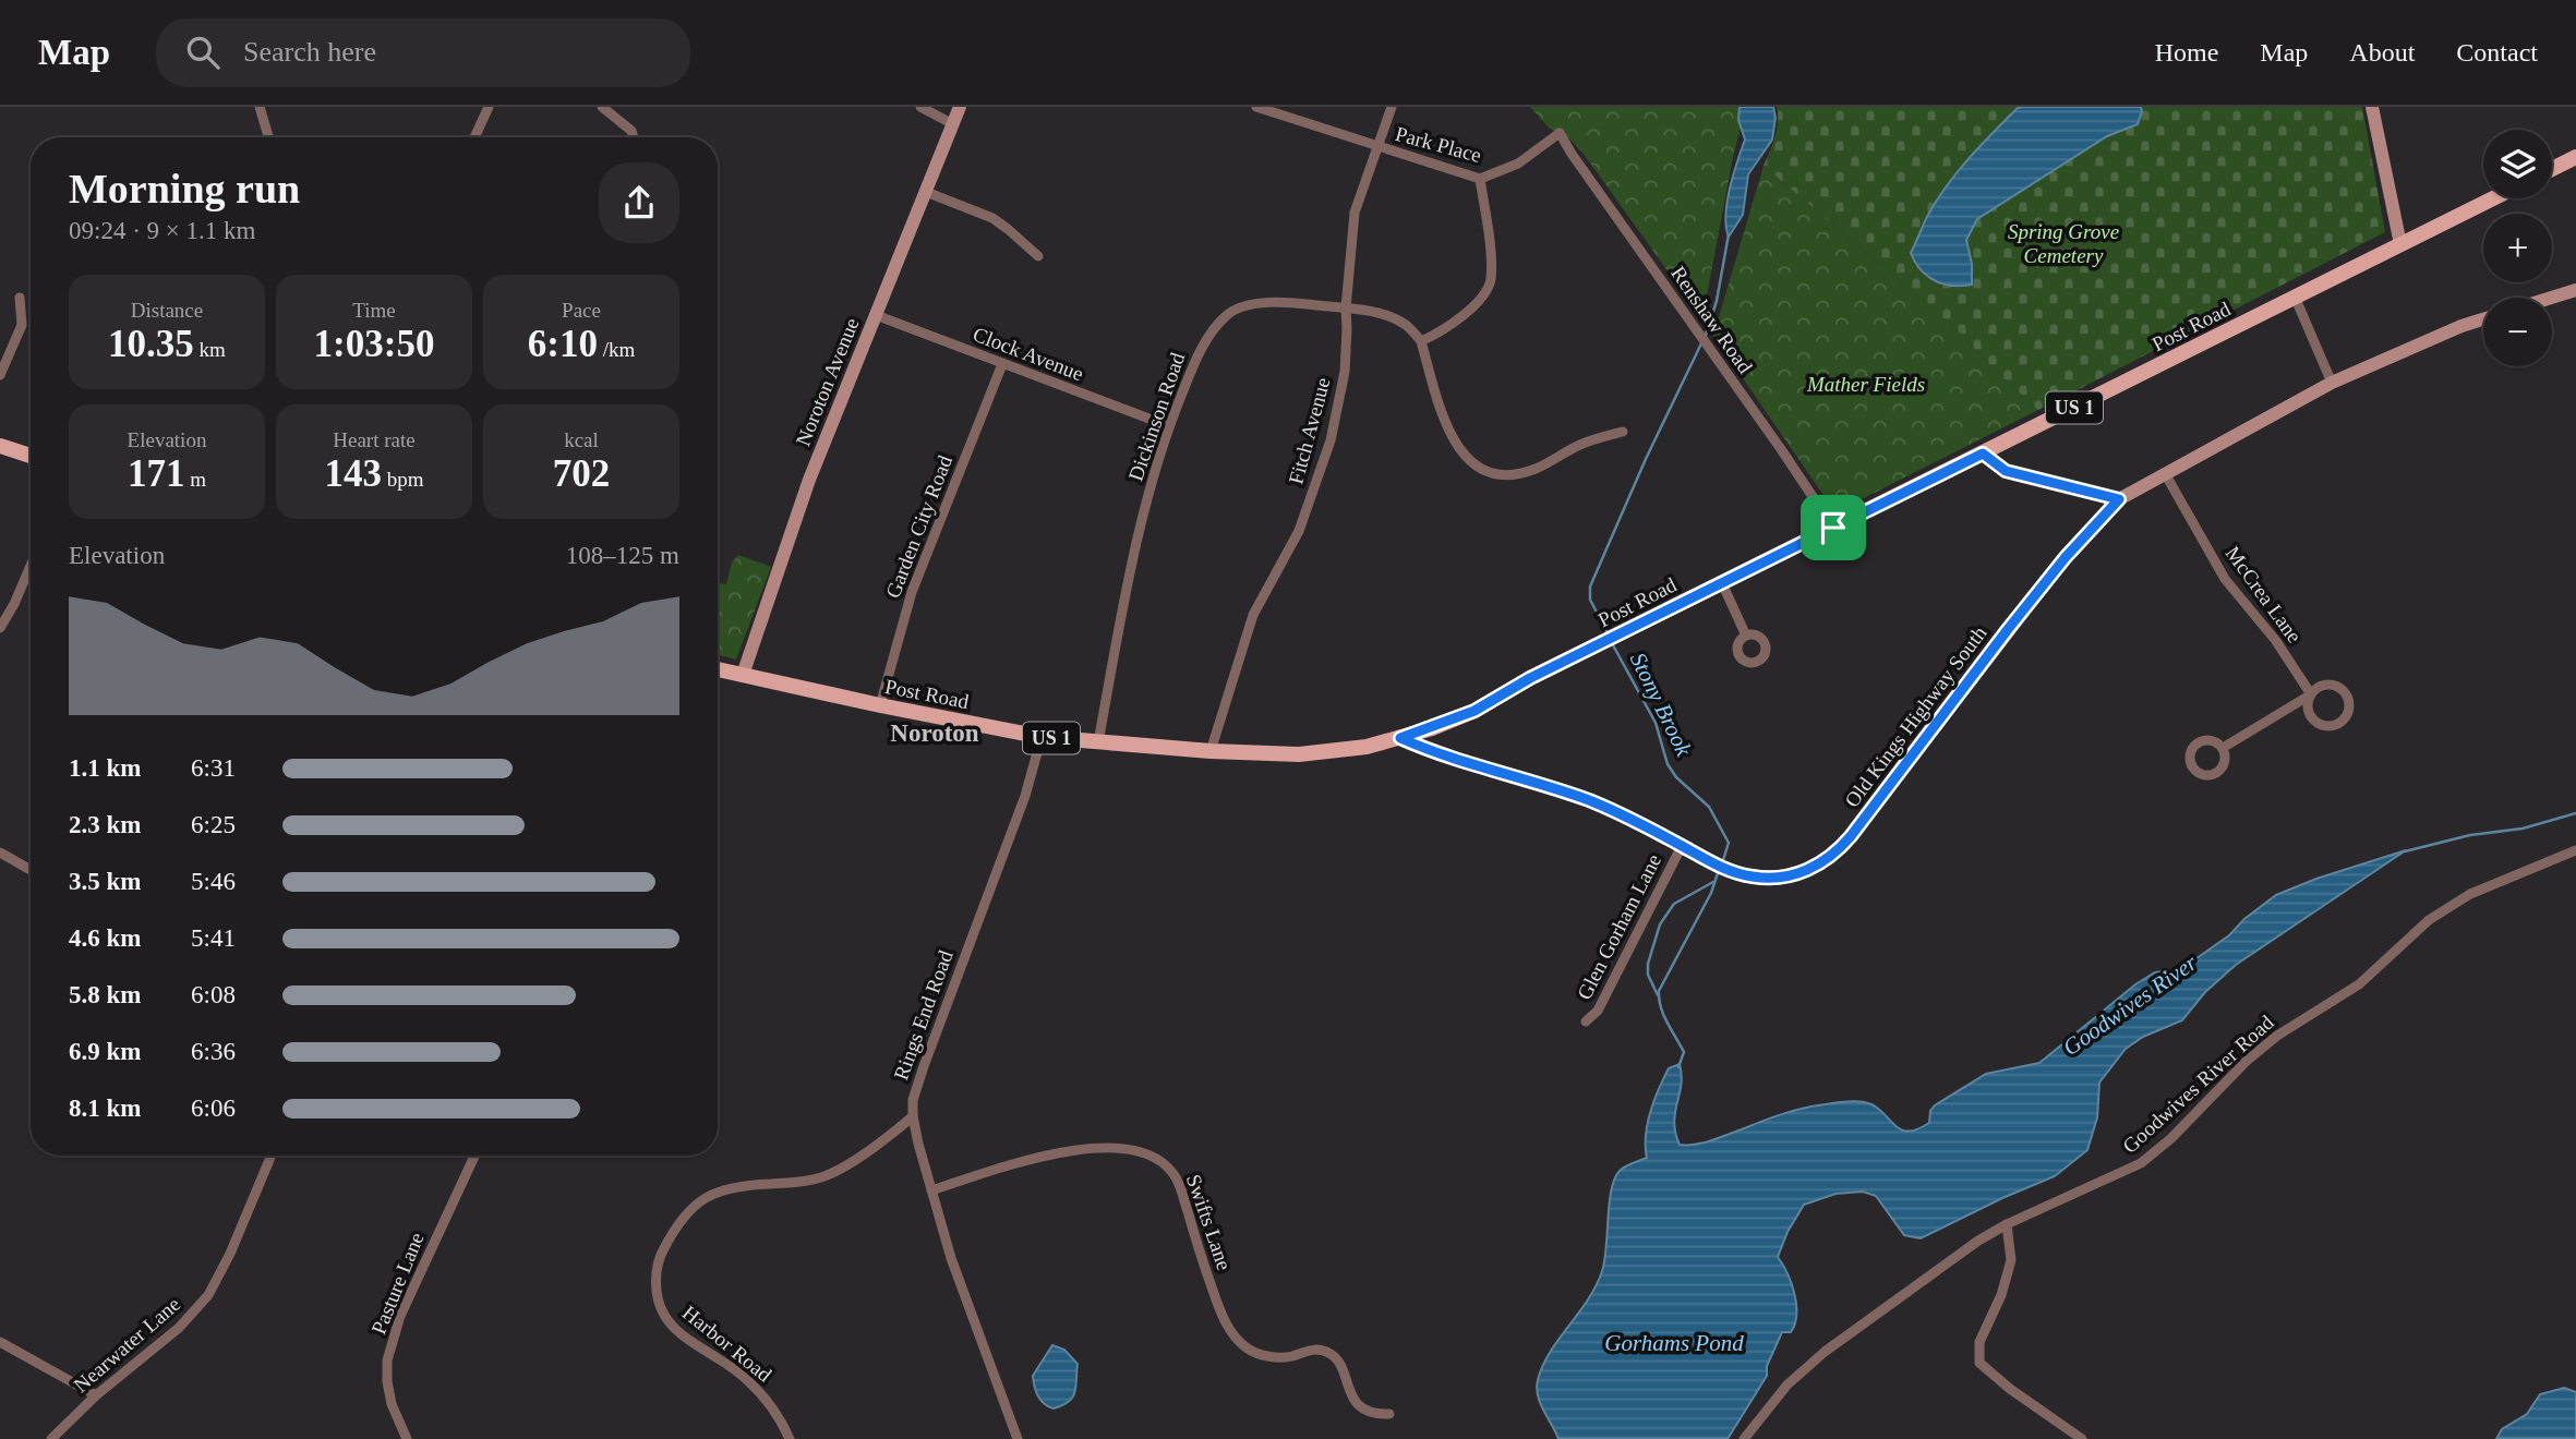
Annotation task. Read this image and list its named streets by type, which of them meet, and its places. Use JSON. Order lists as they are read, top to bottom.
{
  "streets": {
    "main road": ["Post Road", "US 1"],
    "street": [
      "Park Place",
      "Renshaw Road",
      "Clock Avenue",
      "Noroton Avenue",
      "Dickinson Road",
      "Fitch Avenue",
      "Garden City Road",
      "McCrea Lane",
      "Old Kings Highway South",
      "Glen Gorham Lane",
      "Rings End Road",
      "Goodwives River Road",
      "Swifts Lane",
      "Pasture Lane",
      "Harbor Road",
      "Nearwater Lane"
    ]
  },
  "crossings": [
    ["Park Place", "Renshaw Road"],
    ["Park Place", "Fitch Avenue"],
    ["Renshaw Road", "Post Road"],
    ["Post Road", "Noroton Avenue"],
    ["Post Road", "Dickinson Road"],
    ["Post Road", "Fitch Avenue"],
    ["Post Road", "Garden City Road"],
    ["Post Road", "Old Kings Highway South"],
    ["Post Road", "Rings End Road"],
    ["Clock Avenue", "Noroton Avenue"],
    ["Clock Avenue", "Dickinson Road"],
    ["Clock Avenue", "Garden City Road"],
    ["Dickinson Road", "Fitch Avenue"],
    ["McCrea Lane", "Old Kings Highway South"],
    ["Old Kings Highway South", "Glen Gorham Lane"],
    ["Rings End Road", "Swifts Lane"],
    ["Rings End Road", "Harbor Road"]
  ],
  "districts": ["Noroton"],
  "water": ["Stony Brook", "Goodwives River", "Gorhams Pond"],
  "parks": ["Spring Grove Cemetery", "Mather Fields"],
  "page": {
    "header": "Map",
    "search": "Search here",
    "nav": [
      "Home",
      "Map",
      "About",
      "Contact"
    ],
    "map_buttons": ["+", "−"],
    "heading": ["Morning run", "09:24 · 9 × 1.1 km"],
    "stats": [
      ["Distance", "10.35 km"],
      ["Time", "1:03:50"],
      ["Pace", "6:10 /km"],
      ["Elevation", "171 m"],
      ["Heart rate", "143 bpm"],
      ["kcal", "702"]
    ],
    "chart": ["Elevation", "108–125 m"],
    "list": [
      {
        "name": "1.1 km",
        "note": "6:31"
      },
      {
        "name": "2.3 km",
        "note": "6:25"
      },
      {
        "name": "3.5 km",
        "note": "5:46"
      },
      {
        "name": "4.6 km",
        "note": "5:41"
      },
      {
        "name": "5.8 km",
        "note": "6:08"
      },
      {
        "name": "6.9 km",
        "note": "6:36"
      },
      {
        "name": "8.1 km",
        "note": "6:06"
      }
    ]
  }
}
